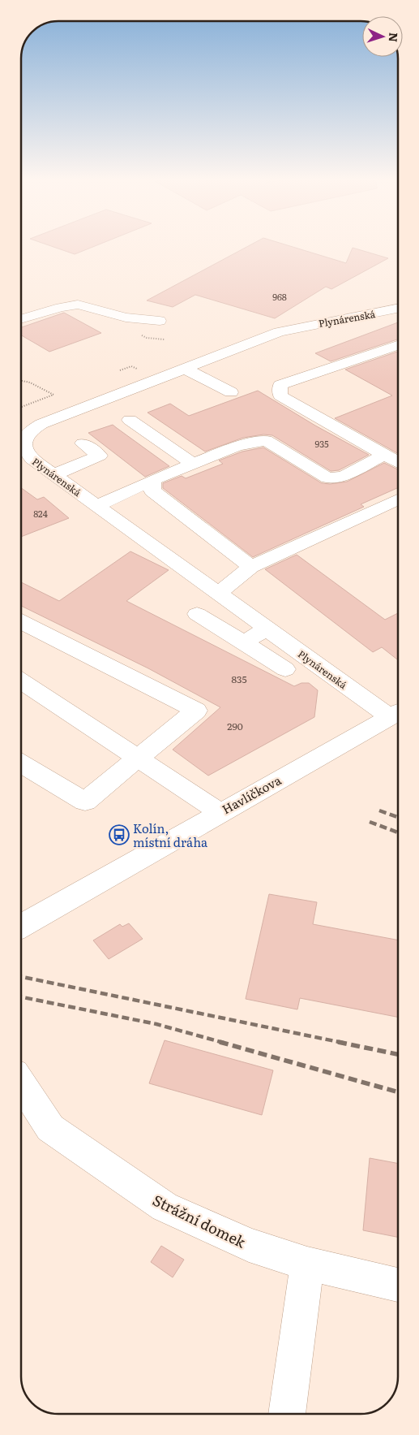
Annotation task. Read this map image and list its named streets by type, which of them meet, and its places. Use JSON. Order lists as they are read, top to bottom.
{
  "streets": {
    "street": ["Plynárenská", "Havlíčkova", "Strážní domek"]
  },
  "crossings": [
    ["Plynárenská", "Havlíčkova"]
  ],
  "places": {
    "bus stop": ["Kolín, místní dráha"]
  },
  "house_numbers": [
    "968",
    "935",
    "824",
    "835",
    "290"
  ],
  "north": "right"
}
